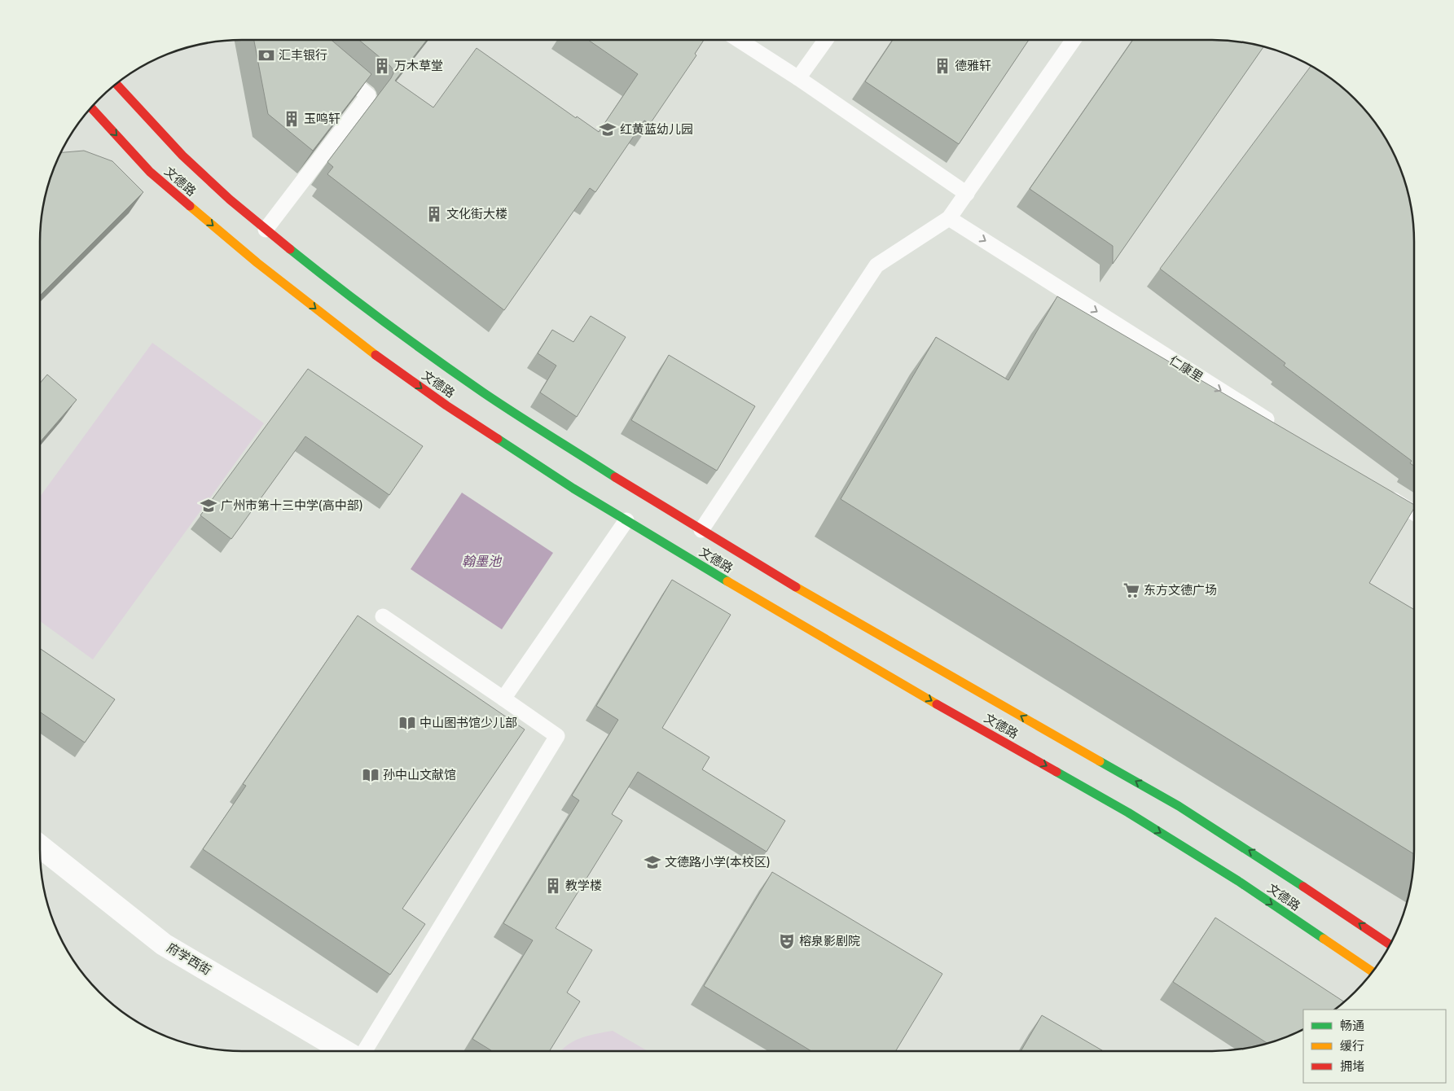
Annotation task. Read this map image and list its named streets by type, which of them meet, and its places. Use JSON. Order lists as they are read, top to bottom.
{
  "streets": {
    "main road": ["文德路"],
    "street": ["府学西街"],
    "lane": ["仁康里"]
  },
  "one_way": ["仁康里"],
  "water": ["翰墨池"],
  "places": {
    "bank": ["汇丰银行"],
    "building": [
      "万木草堂",
      "德雅轩",
      "玉鸣轩",
      "文化街大楼",
      "教学楼"
    ],
    "school or university": ["红黄蓝幼儿园", "广州市第十三中学(高中部)", "文德路小学(本校区)"],
    "supermarket": ["东方文德广场"],
    "library": ["中山图书馆少儿部", "孙中山文献馆"],
    "theatre": ["榕泉影剧院"]
  },
  "legend": ["畅通", "缓行", "拥堵"]
}
